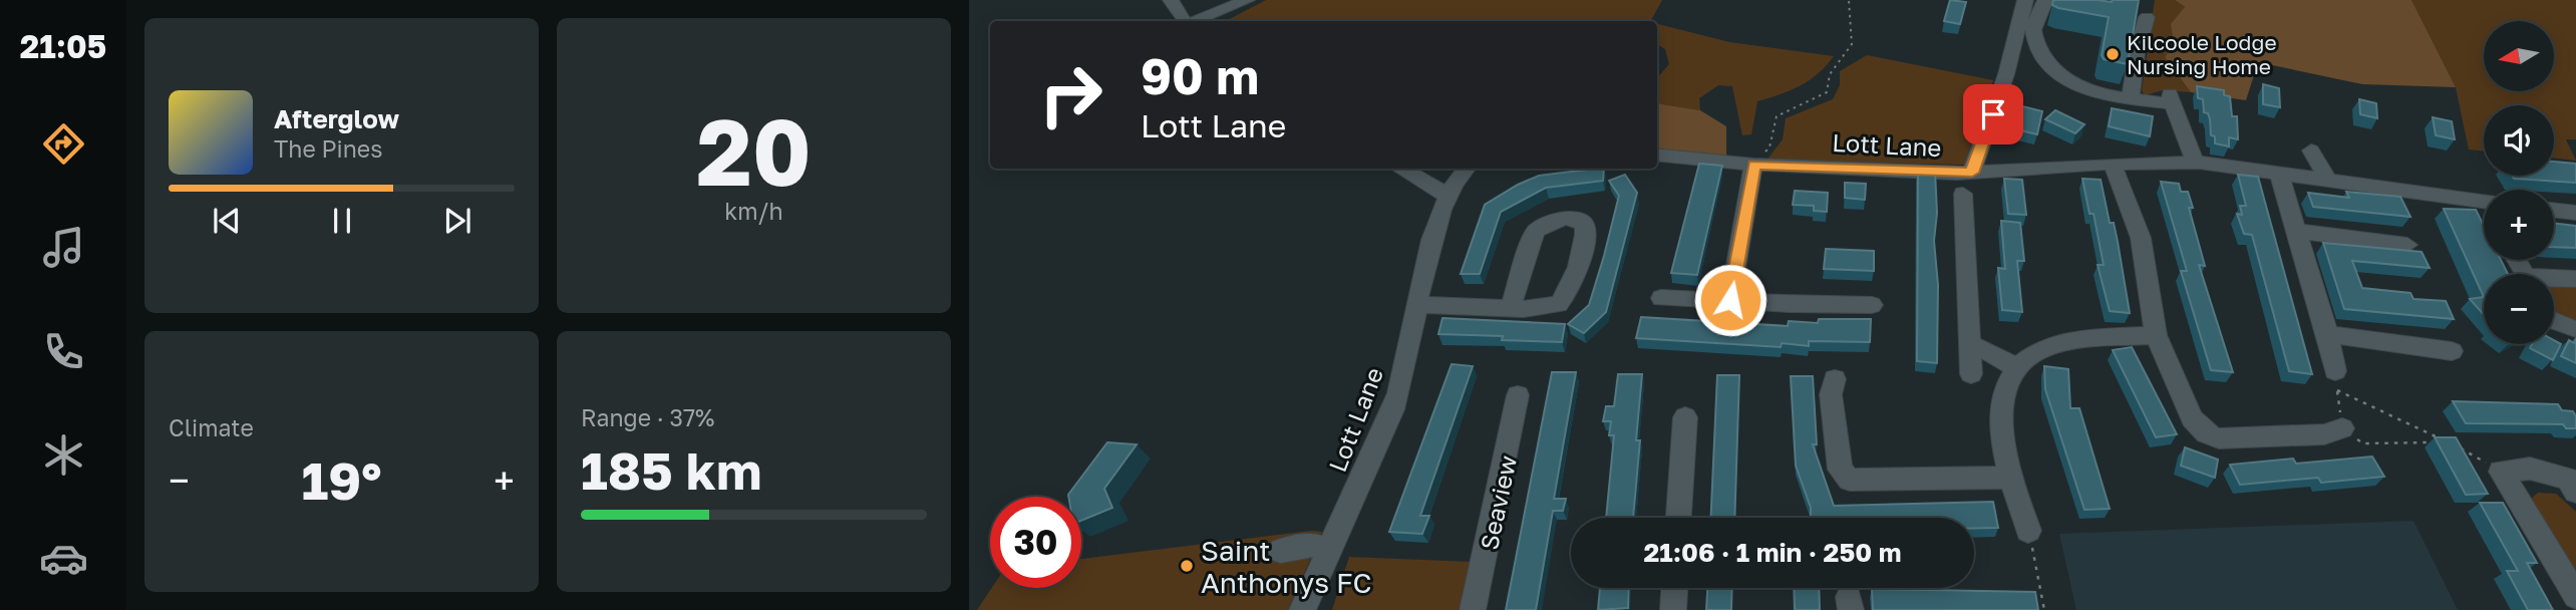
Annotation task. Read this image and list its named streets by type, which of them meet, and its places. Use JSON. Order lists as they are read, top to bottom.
{
  "streets": {
    "street": ["Lott Lane", "Seaview"]
  },
  "places": ["Kilcoole Lodge Nursing Home", "Saint Anthonys FC"],
  "north": "left",
  "page": {
    "tabs": "21:05",
    "tile": [
      ["20", "km/h"],
      "Climate",
      ["Range · 37%", "185 km"]
    ],
    "map_buttons": ["+", "−"],
    "turn": ["90 m", "Lott Lane"],
    "song": ["Afterglow", "The Pines"],
    "heat": ["−", "19°", "+"],
    "limit": "30",
    "trip": "21:06 · 1 min · 250 m"
  }
}
